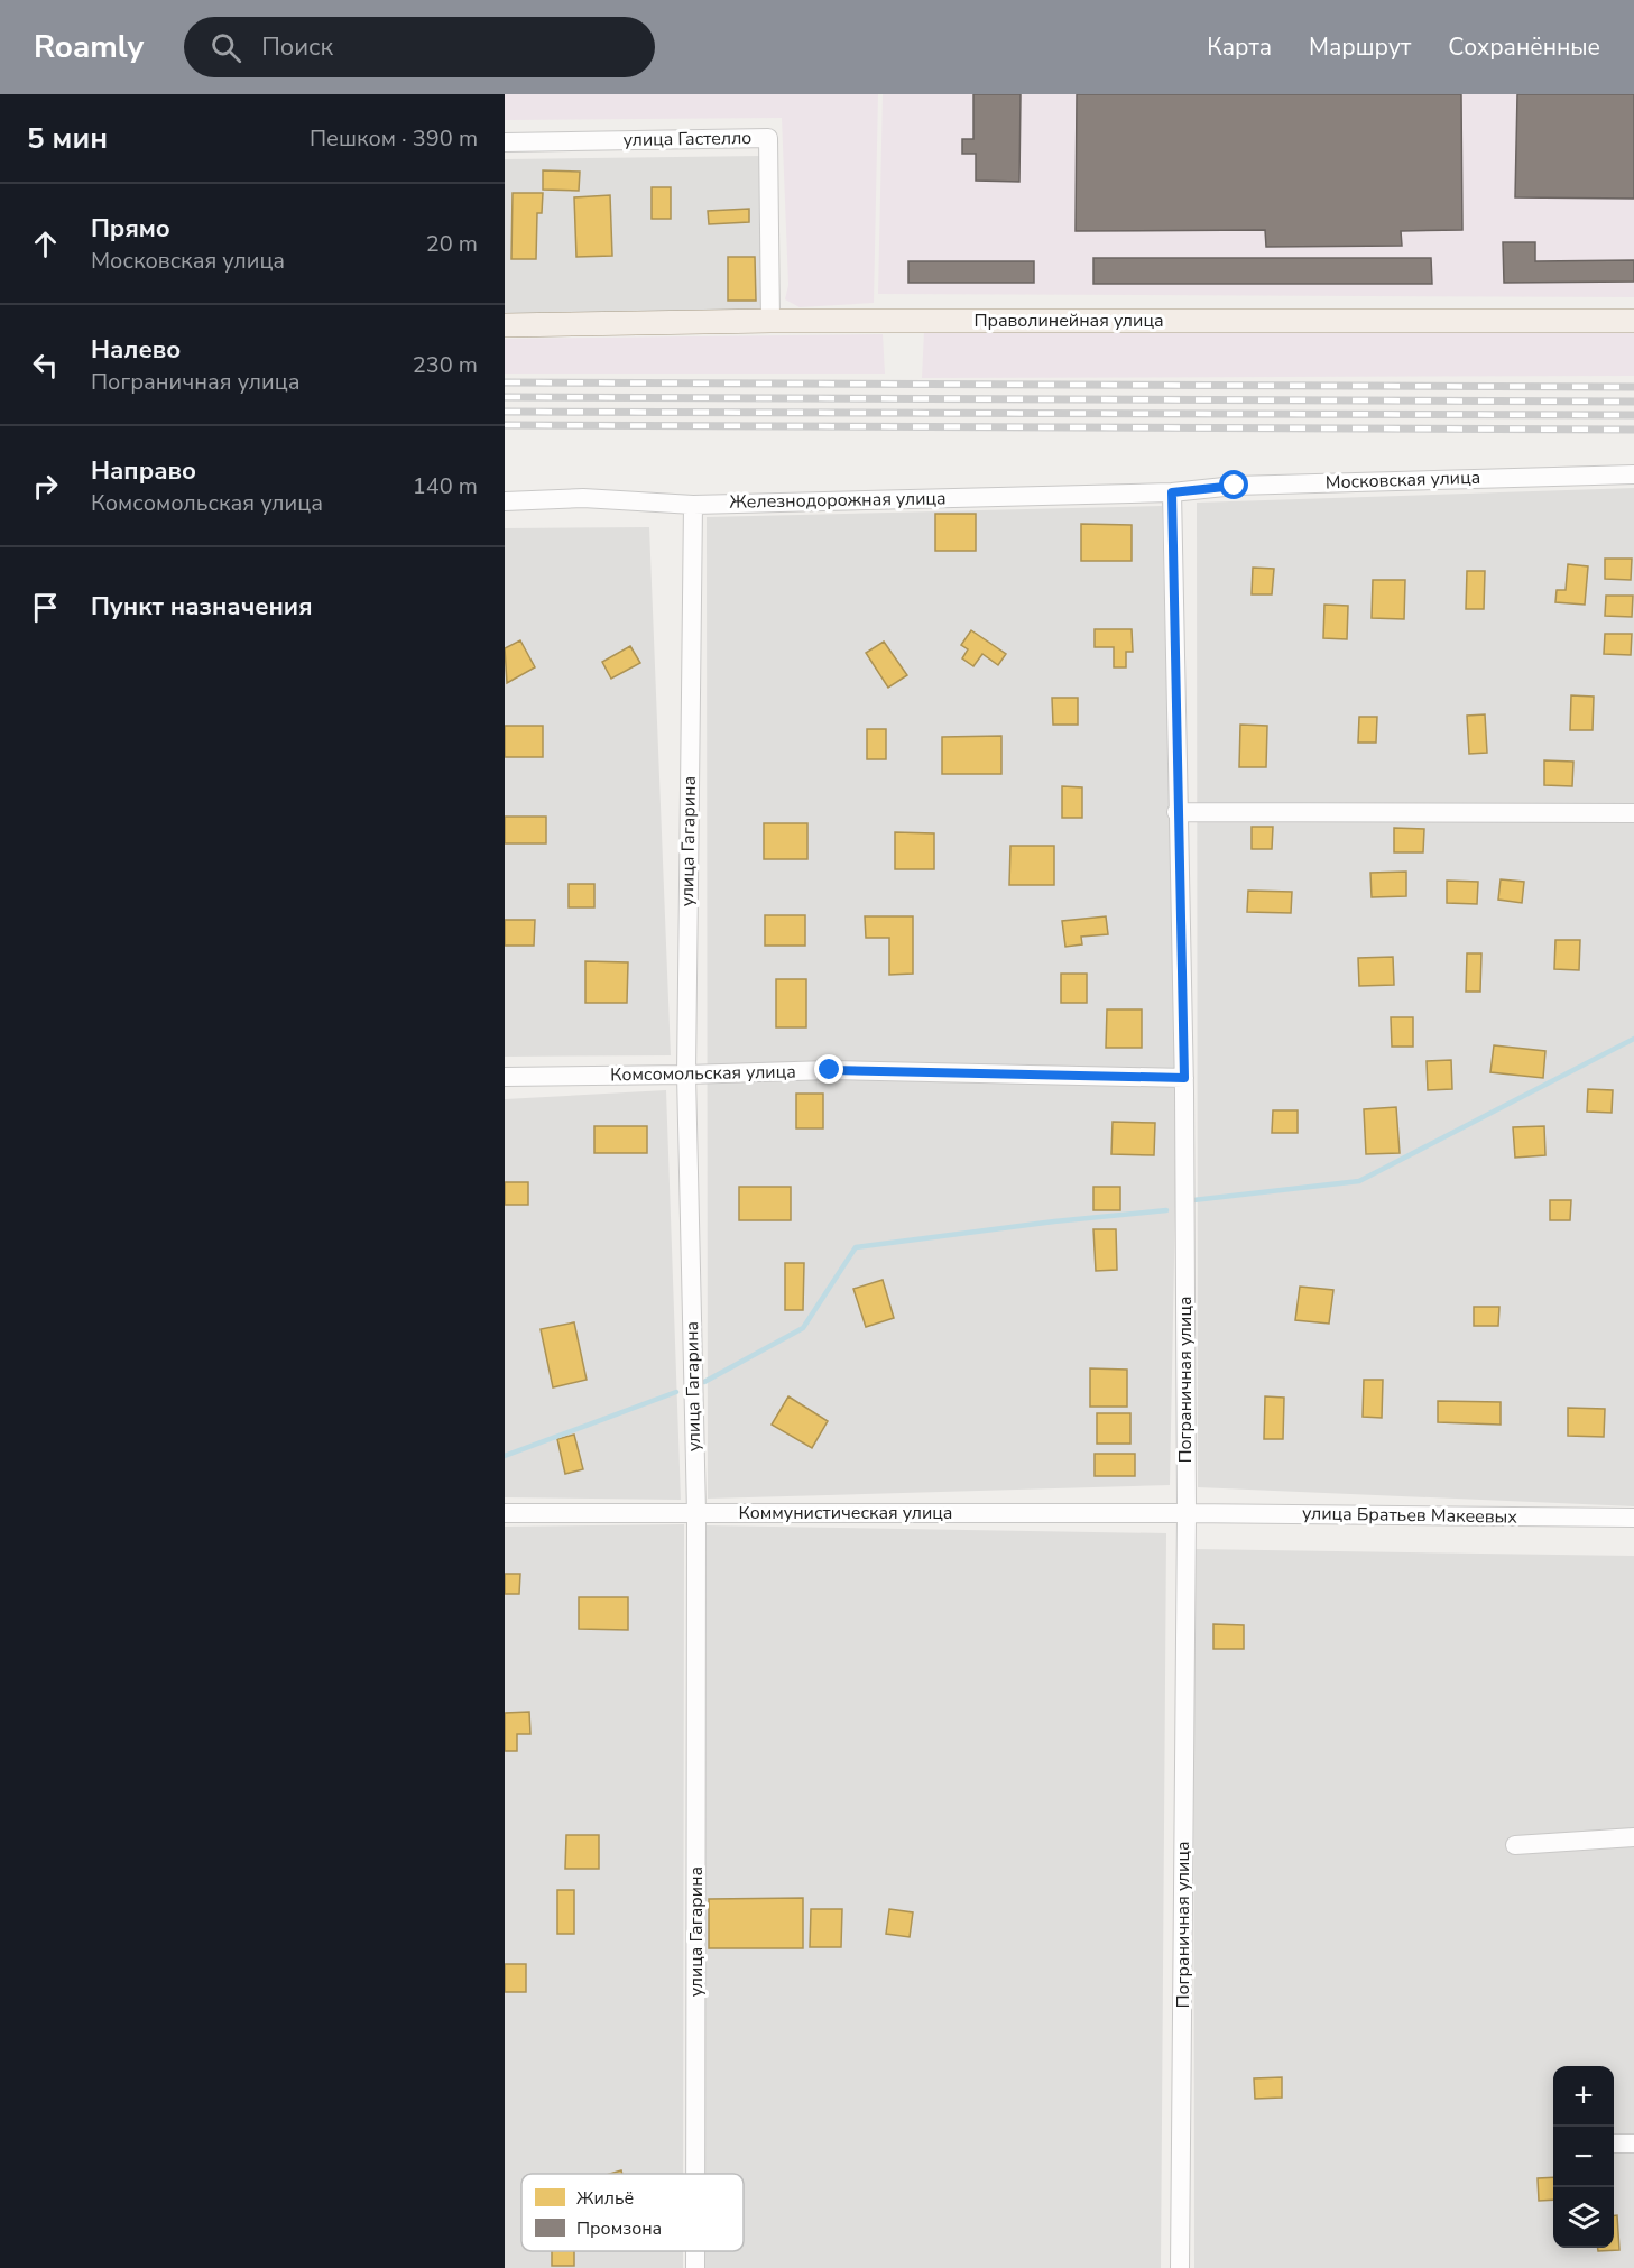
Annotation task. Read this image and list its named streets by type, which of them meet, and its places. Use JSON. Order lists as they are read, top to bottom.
{
  "streets": {
    "main road": ["Праволинейная улица"],
    "street": [
      "улица Гастелло",
      "Московская улица",
      "Железнодорожная улица",
      "улица Гагарина",
      "Комсомольская улица",
      "Пограничная улица",
      "Коммунистическая улица",
      "улица Братьев Макеевых"
    ]
  },
  "crossings": [
    ["улица Гастелло", "Праволинейная улица"],
    ["Московская улица", "Железнодорожная улица"],
    ["Московская улица", "Пограничная улица"],
    ["Железнодорожная улица", "улица Гагарина"],
    ["Железнодорожная улица", "Пограничная улица"],
    ["улица Гагарина", "Комсомольская улица"],
    ["улица Гагарина", "Коммунистическая улица"],
    ["Комсомольская улица", "Пограничная улица"],
    ["Пограничная улица", "Коммунистическая улица"],
    ["Пограничная улица", "улица Братьев Макеевых"],
    ["Коммунистическая улица", "улица Братьев Макеевых"]
  ],
  "legend": ["Жильё", "Промзона"],
  "page": {
    "header": "Roamly",
    "search": "Поиск",
    "nav": ["Карта", "Маршрут", "Сохранённые"],
    "heading": ["5 мин", "Пешком · 390 m"],
    "list": [
      ["Прямо", "Московская улица", "20 m"],
      ["Налево", "Пограничная улица", "230 m"],
      ["Направо", "Комсомольская улица", "140 m"],
      "Пункт назначения"
    ],
    "map_buttons": ["+", "−"]
  }
}
